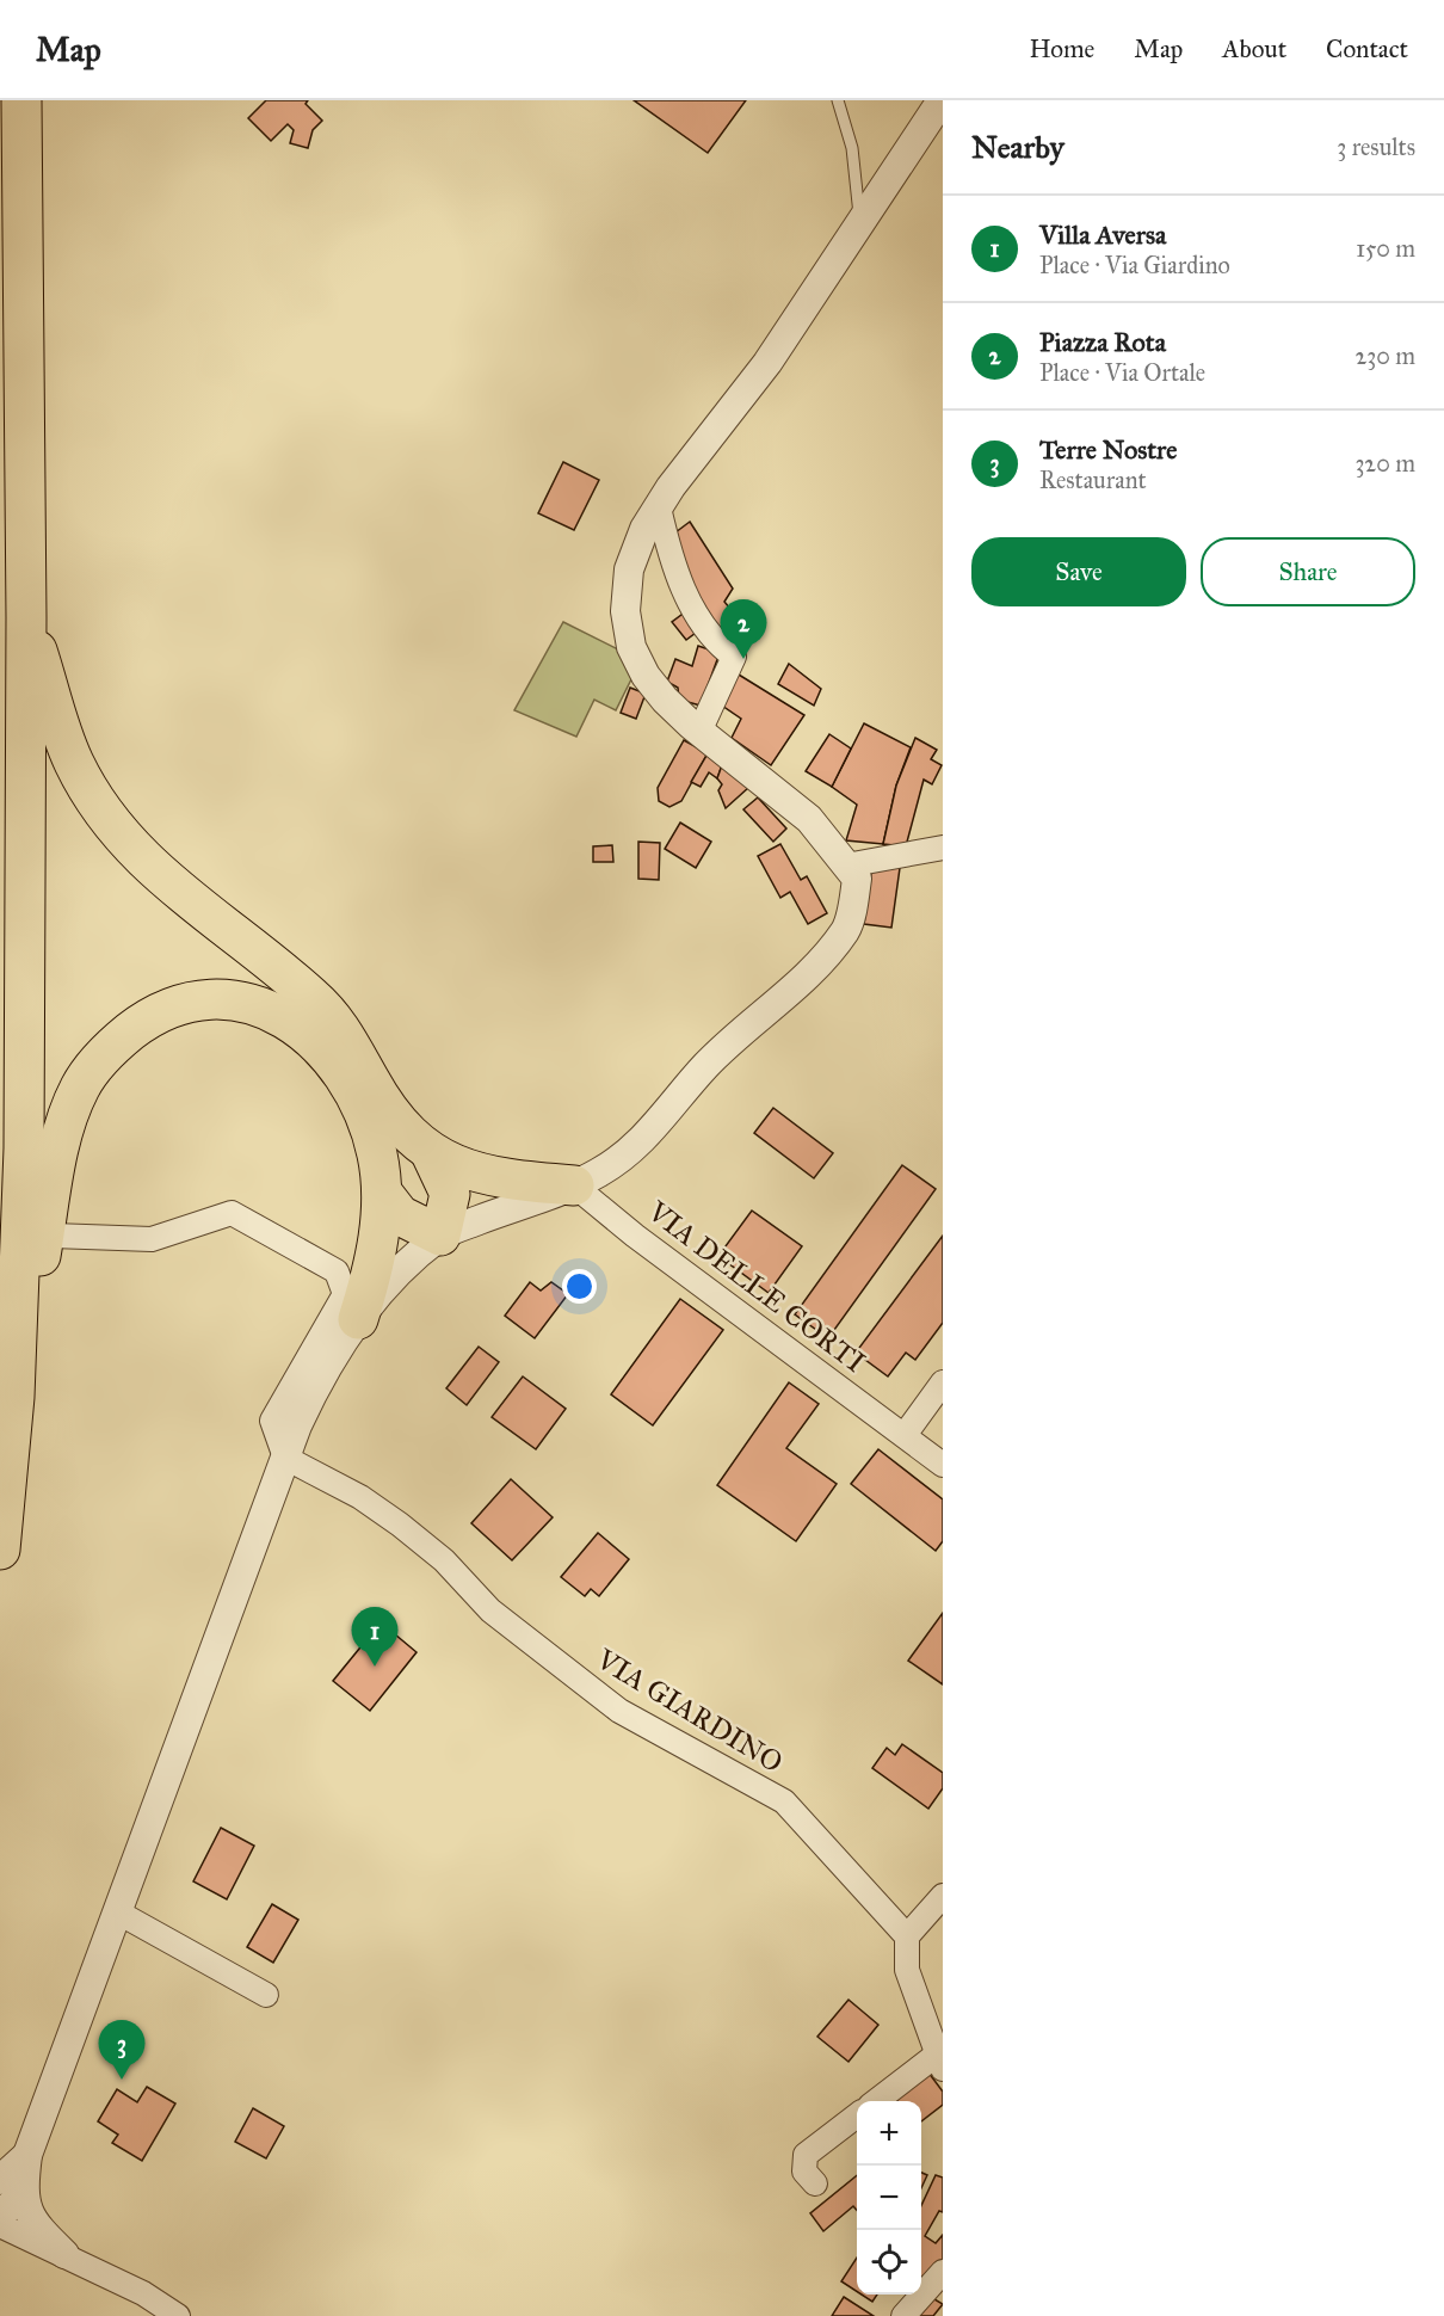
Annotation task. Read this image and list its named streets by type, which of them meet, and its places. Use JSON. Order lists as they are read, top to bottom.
{
  "streets": {
    "street": ["VIA DELLE CORTI", "VIA GIARDINO"]
  },
  "page": {
    "header": "Map",
    "nav": [
      "Home",
      "Map",
      "About",
      "Contact"
    ],
    "heading": ["Nearby", "3 results"],
    "list": [
      {
        "mark": "1",
        "name": "Villa Aversa",
        "note": "Place · Via Giardino",
        "value": "150 m"
      },
      {
        "mark": "2",
        "name": "Piazza Rota",
        "note": "Place · Via Ortale",
        "value": "230 m"
      },
      {
        "mark": "3",
        "name": "Terre Nostre",
        "note": "Restaurant",
        "value": "320 m"
      }
    ],
    "buttons": ["Save", "Share"],
    "pins": ["2", "1", "3"],
    "map_buttons": ["+", "−"]
  }
}
